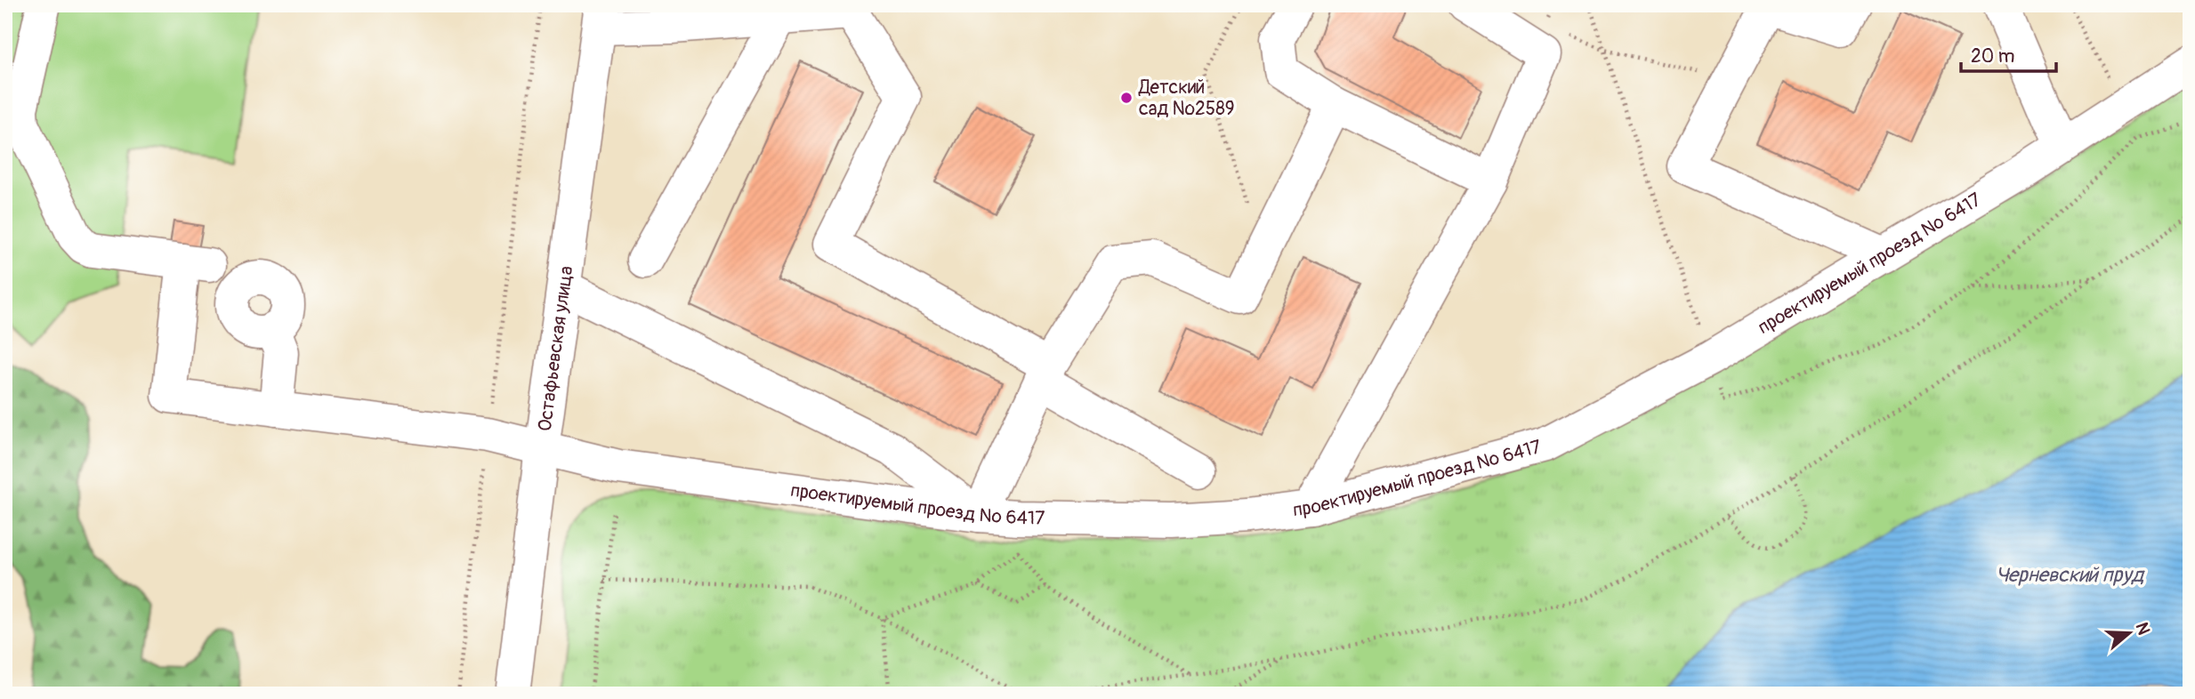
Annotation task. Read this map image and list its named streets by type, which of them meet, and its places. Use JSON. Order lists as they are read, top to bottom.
{
  "streets": {
    "street": ["проектируемый проезд № 6417", "Остафьевская улица"]
  },
  "crossings": [
    ["проектируемый проезд № 6417", "Остафьевская улица"]
  ],
  "water": ["Черневский пруд"],
  "places": ["Детский сад №2589"],
  "scale_bar": "20 m",
  "north": "right"
}
